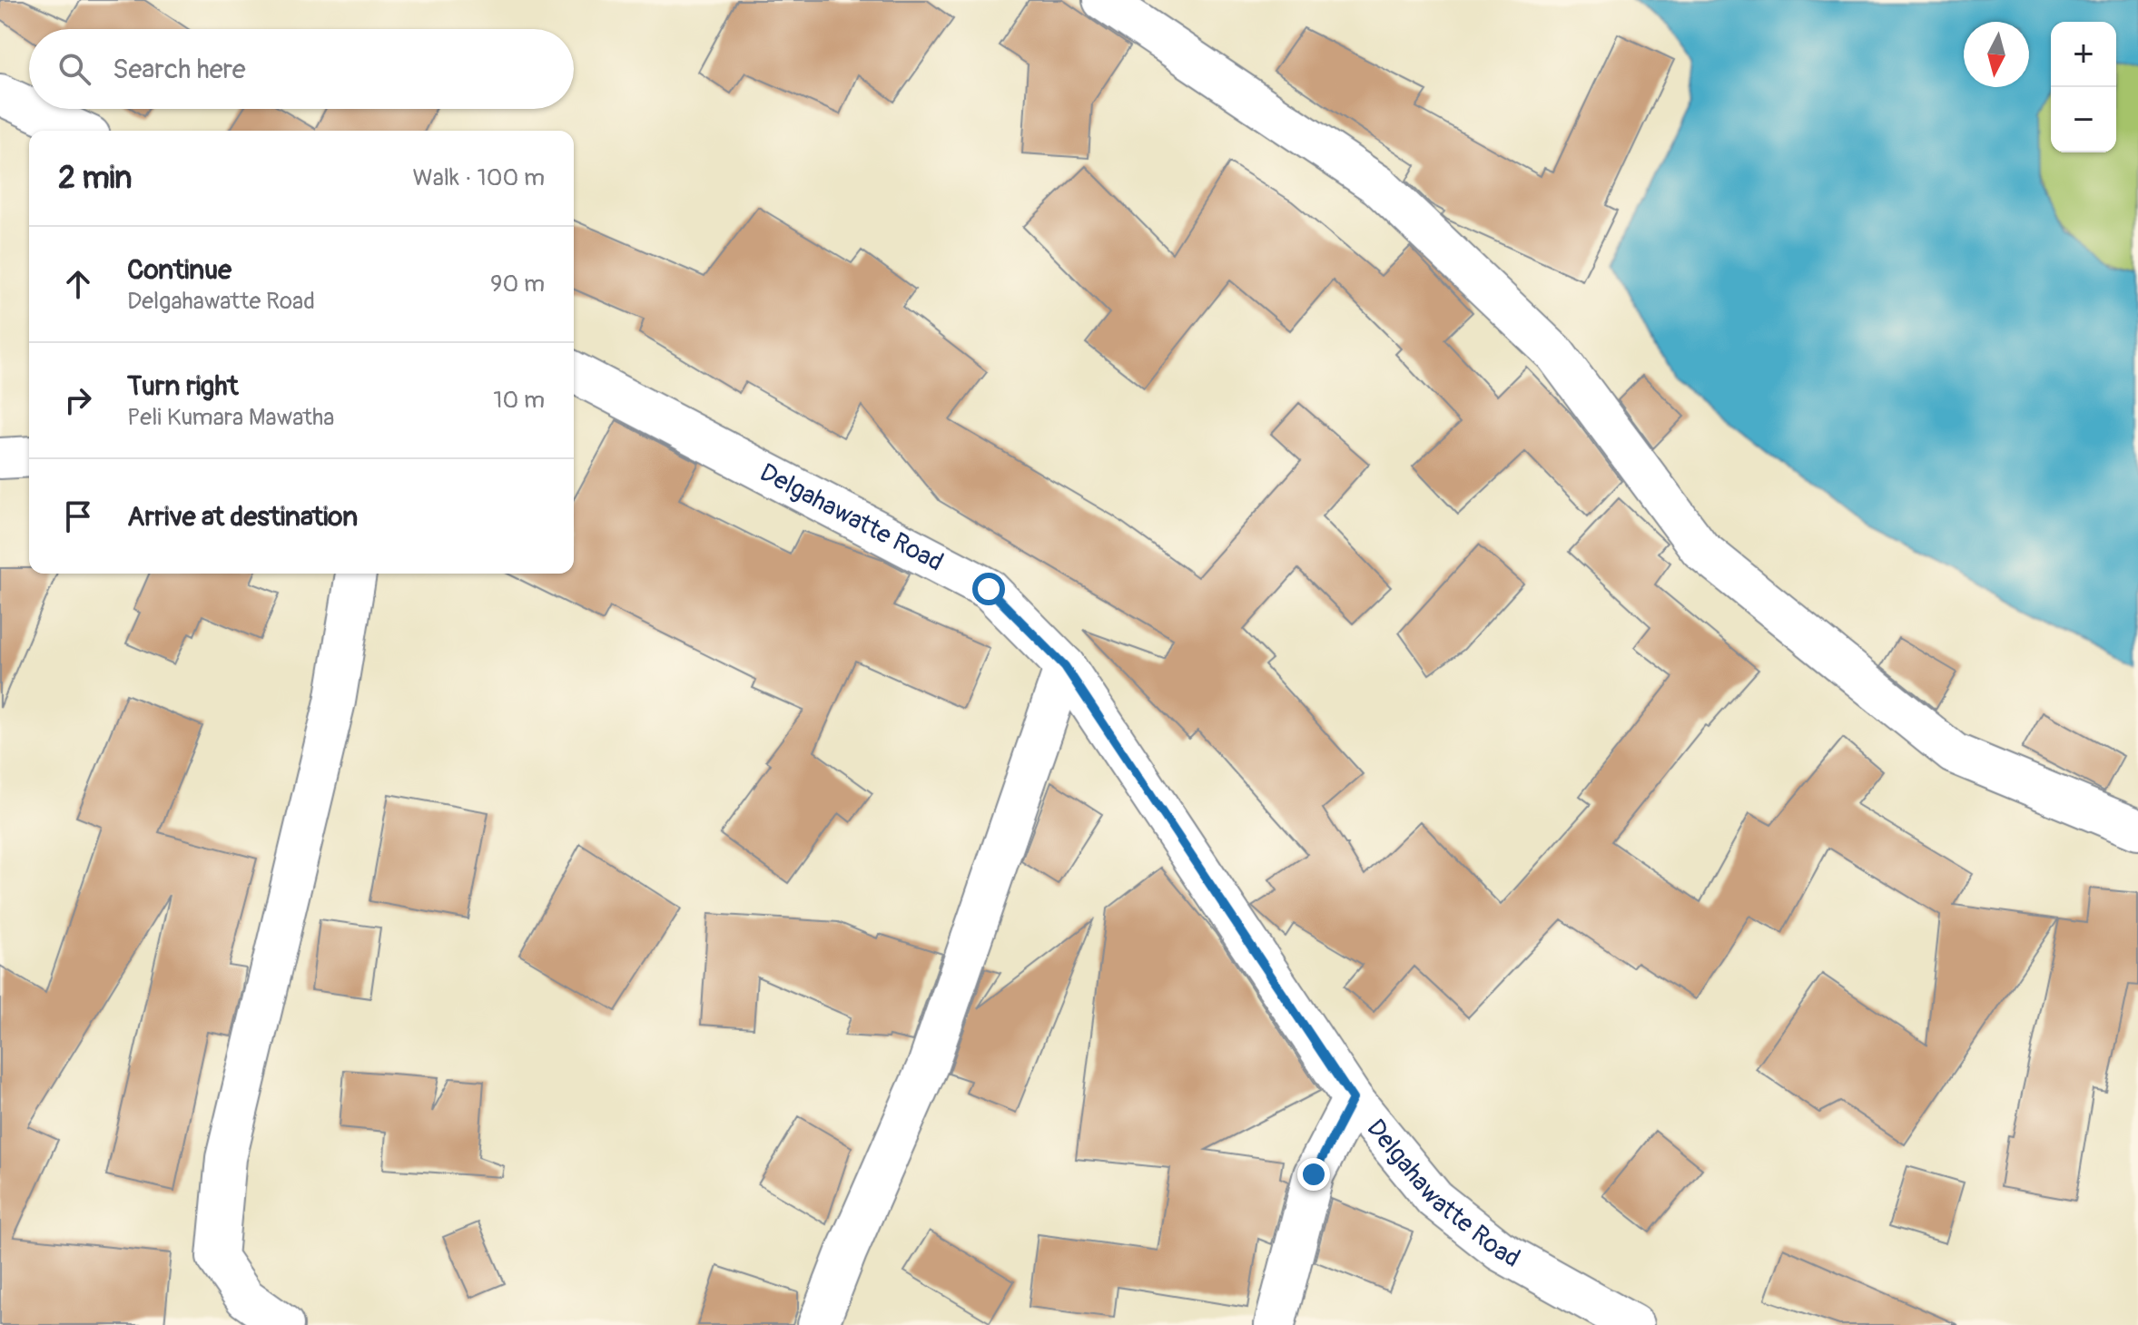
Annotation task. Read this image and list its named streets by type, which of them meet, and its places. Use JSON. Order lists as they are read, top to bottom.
{
  "streets": {
    "street": ["Delgahawatte Road"]
  },
  "north": "bottom",
  "page": {
    "map_buttons": ["+", "−"],
    "search": "Search here",
    "heading": ["2 min", "Walk · 100 m"],
    "list": [
      ["Continue", "Delgahawatte Road", "90 m"],
      ["Turn right", "Peli Kumara Mawatha", "10 m"],
      "Arrive at destination"
    ]
  }
}
